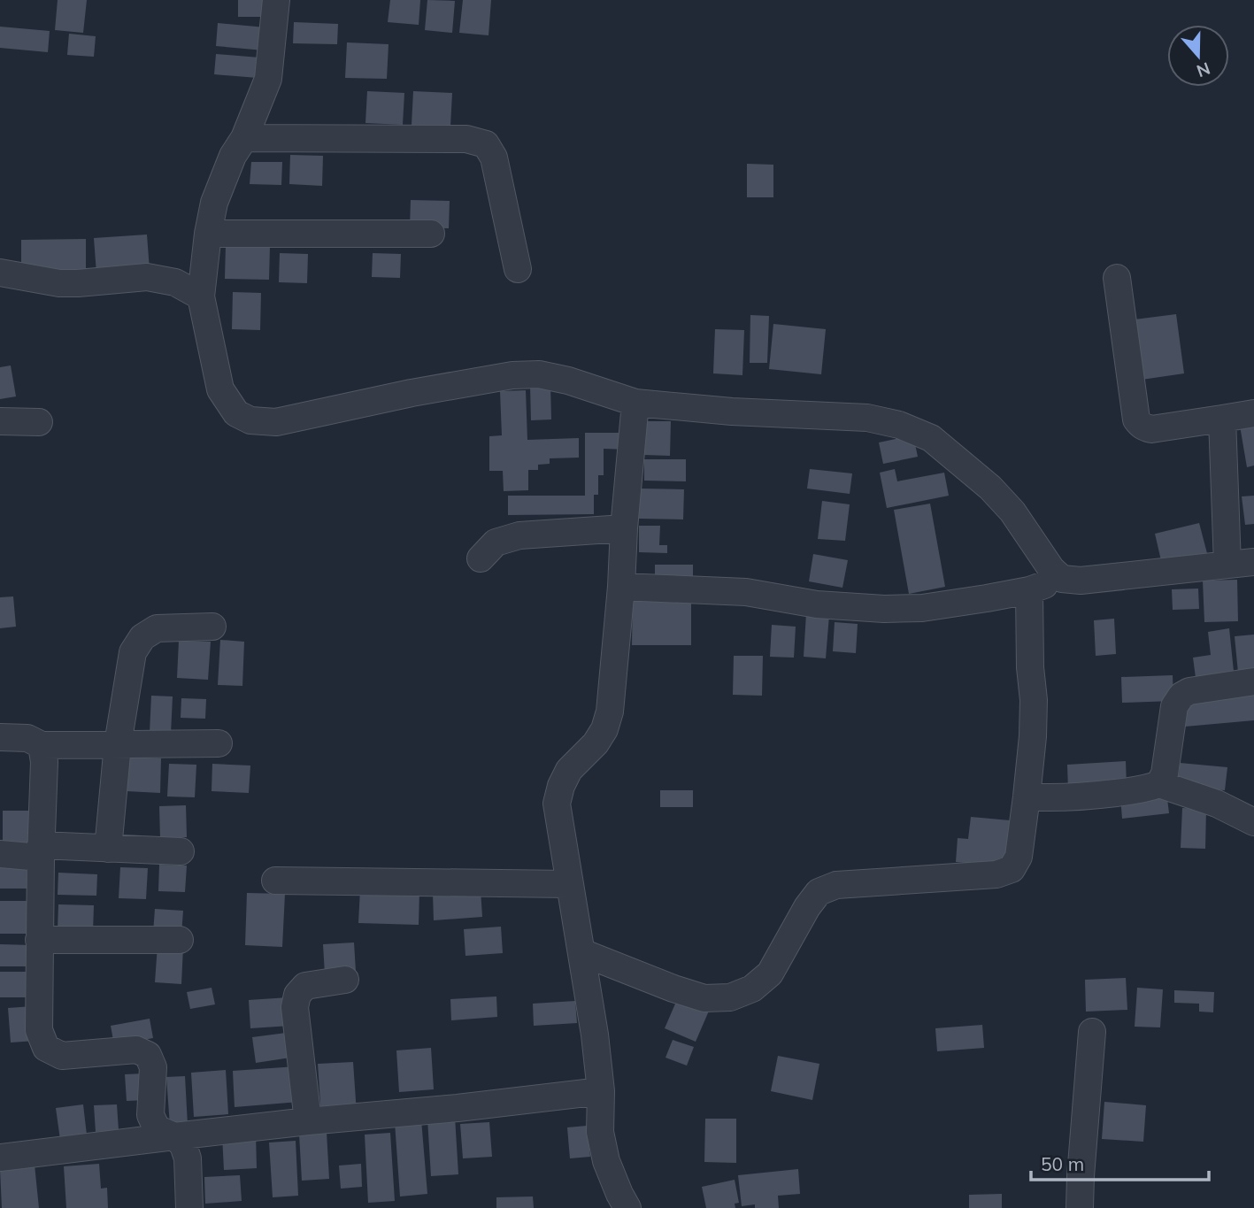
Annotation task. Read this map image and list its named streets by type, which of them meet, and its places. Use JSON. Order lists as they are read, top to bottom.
{
  "scale_bar": "50 m",
  "north": "bottom"
}
